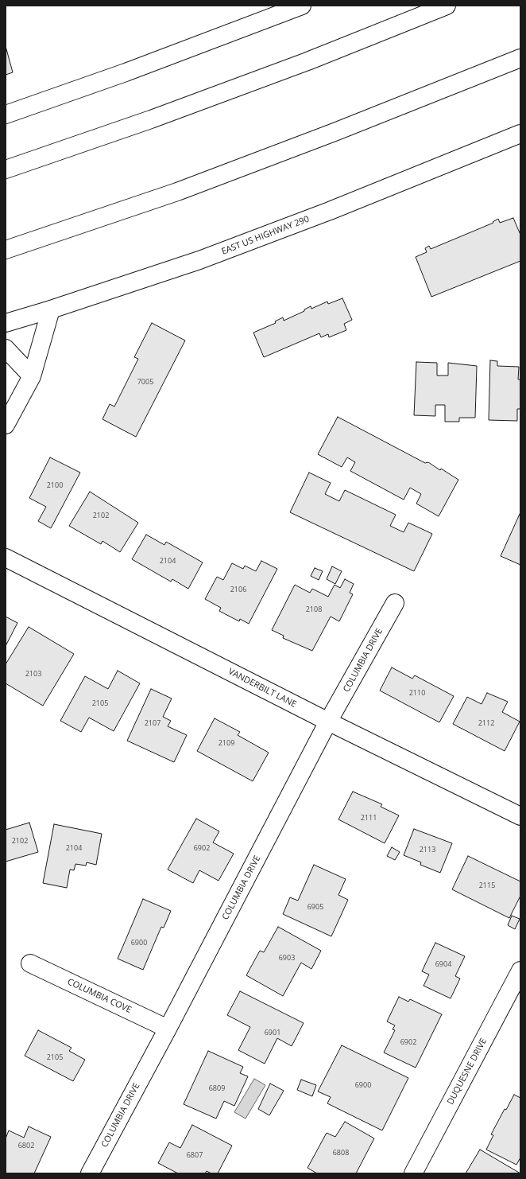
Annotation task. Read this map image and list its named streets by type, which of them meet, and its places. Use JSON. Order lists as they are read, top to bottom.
{
  "streets": {
    "main road": [
      "EAST US HIGHWAY 290",
      "COLUMBIA DRIVE",
      "VANDERBILT LANE",
      "COLUMBIA COVE",
      "DUQUESNE DRIVE"
    ]
  },
  "crossings": [
    ["COLUMBIA DRIVE", "VANDERBILT LANE"],
    ["COLUMBIA DRIVE", "COLUMBIA COVE"]
  ],
  "house_numbers": [
    "7005",
    "2100",
    "2102",
    "2104",
    "2106",
    "2108",
    "2103",
    "2110",
    "2105",
    "2107",
    "2112",
    "2109",
    "2111",
    "2102",
    "2104",
    "6902",
    "2113",
    "2115",
    "6905",
    "6900",
    "6903",
    "6904",
    "6901",
    "6902",
    "2105",
    "6900",
    "6809",
    "6802",
    "6808",
    "6807"
  ]
}
